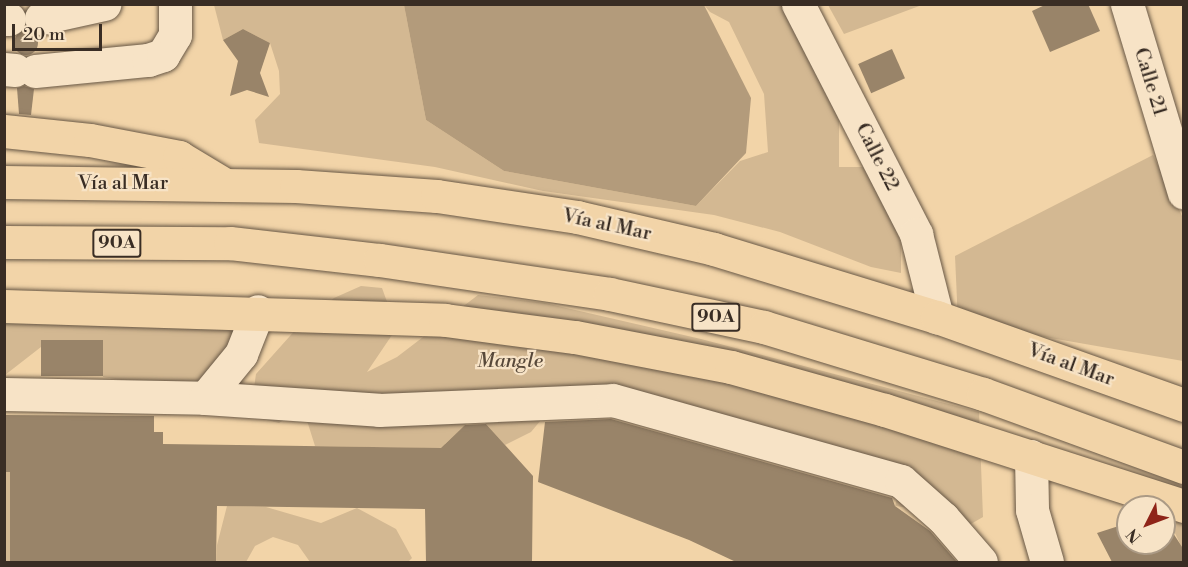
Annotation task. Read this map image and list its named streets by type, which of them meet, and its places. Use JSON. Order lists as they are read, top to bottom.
{
  "streets": {
    "main road": ["Vía al Mar", "90A"],
    "street": ["Calle 21", "Calle 22"]
  },
  "crossings": [
    ["Calle 22", "Vía al Mar"]
  ],
  "parks": ["Mangle"],
  "scale_bar": "20 m",
  "north": "bottom left"
}
